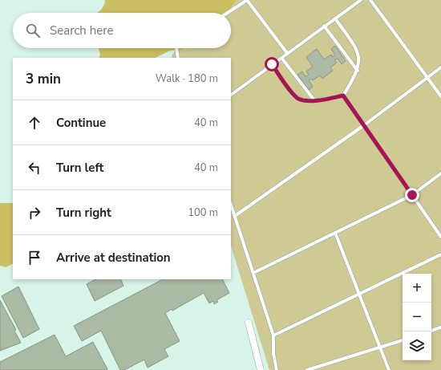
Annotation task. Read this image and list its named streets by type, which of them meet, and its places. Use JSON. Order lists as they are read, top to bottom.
{
  "page": {
    "search": "Search here",
    "heading": ["3 min", "Walk · 180 m"],
    "list": [
      ["Continue", "40 m"],
      ["Turn left", "40 m"],
      ["Turn right", "100 m"],
      "Arrive at destination"
    ],
    "map_buttons": ["+", "−"]
  }
}
